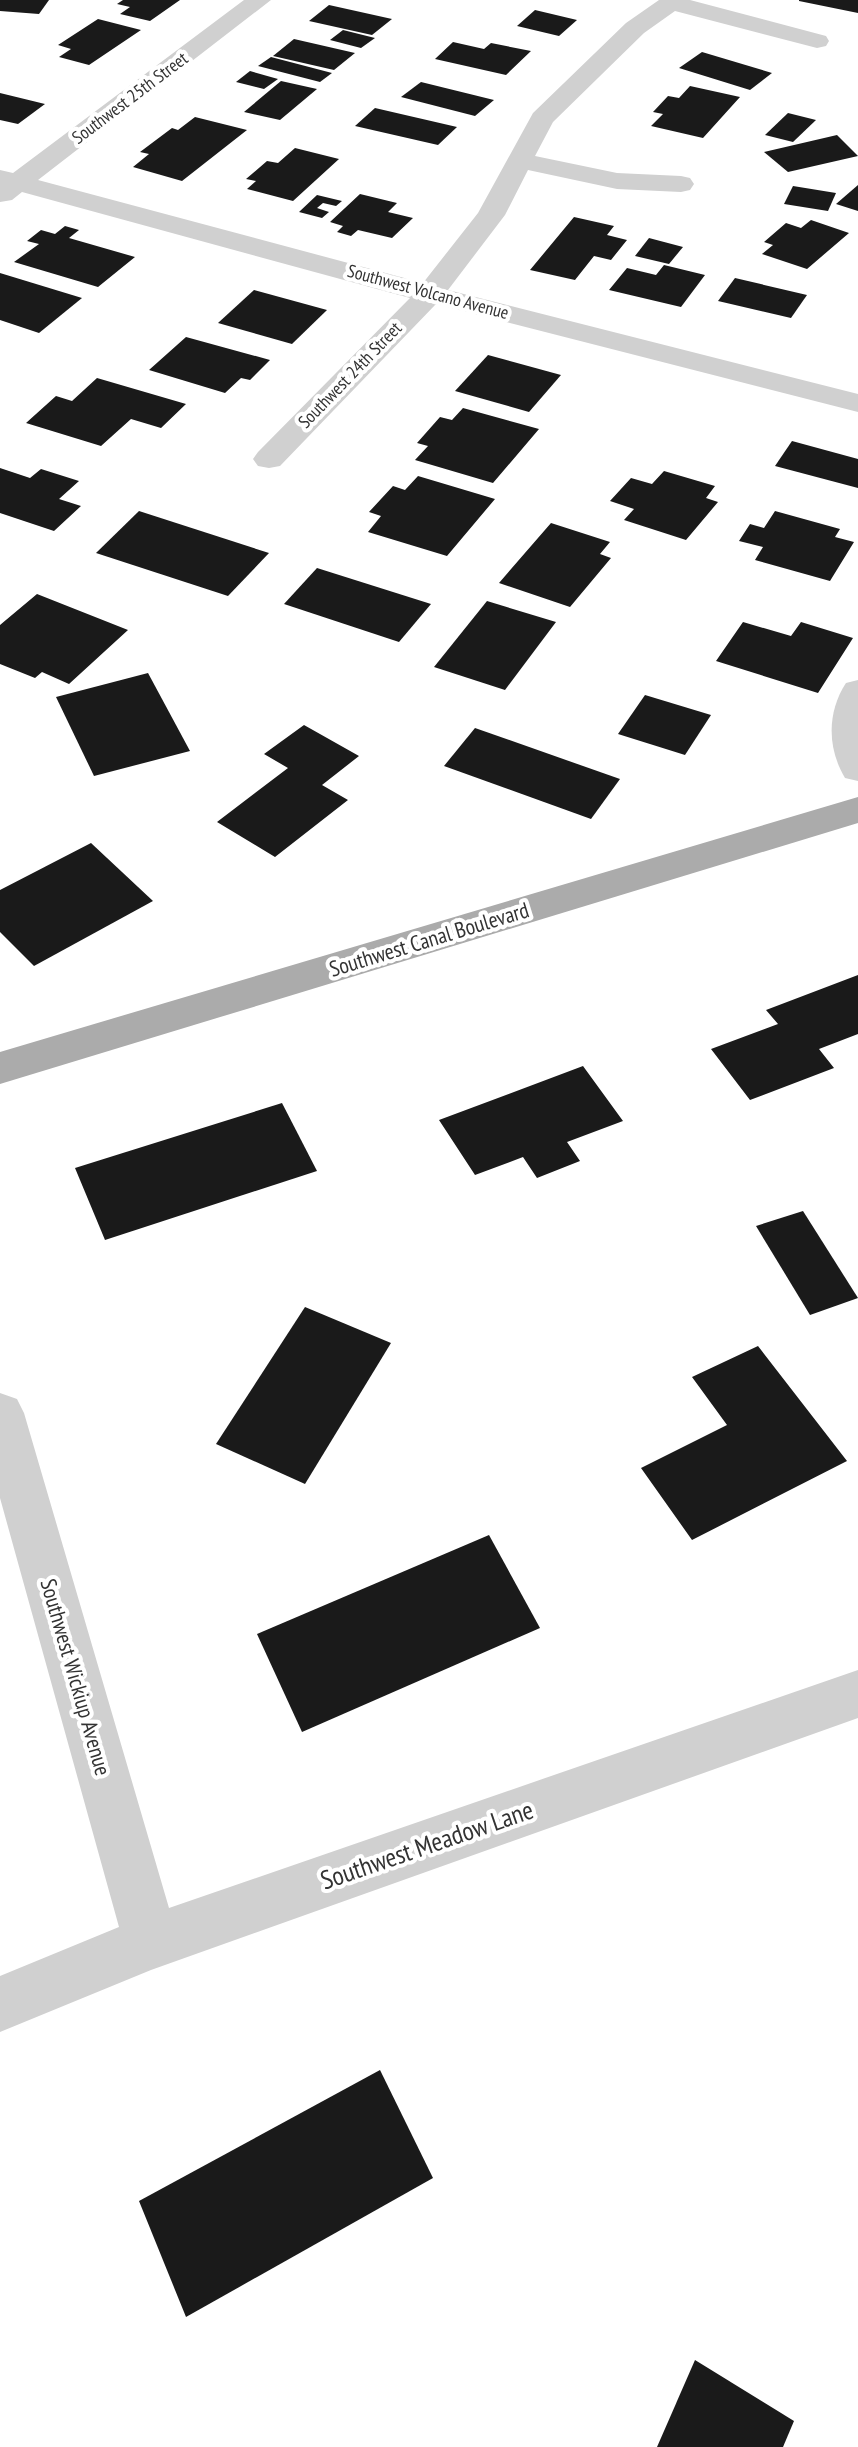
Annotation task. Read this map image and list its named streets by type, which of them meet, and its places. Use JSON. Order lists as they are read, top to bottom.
{
  "streets": {
    "main road": ["Southwest Canal Boulevard"],
    "street": [
      "Southwest 25th Street",
      "Southwest Volcano Avenue",
      "Southwest 24th Street",
      "Southwest Wickiup Avenue",
      "Southwest Meadow Lane"
    ]
  },
  "crossings": [
    ["Southwest 25th Street", "Southwest Volcano Avenue"],
    ["Southwest Volcano Avenue", "Southwest 24th Street"],
    ["Southwest Wickiup Avenue", "Southwest Meadow Lane"]
  ]
}
